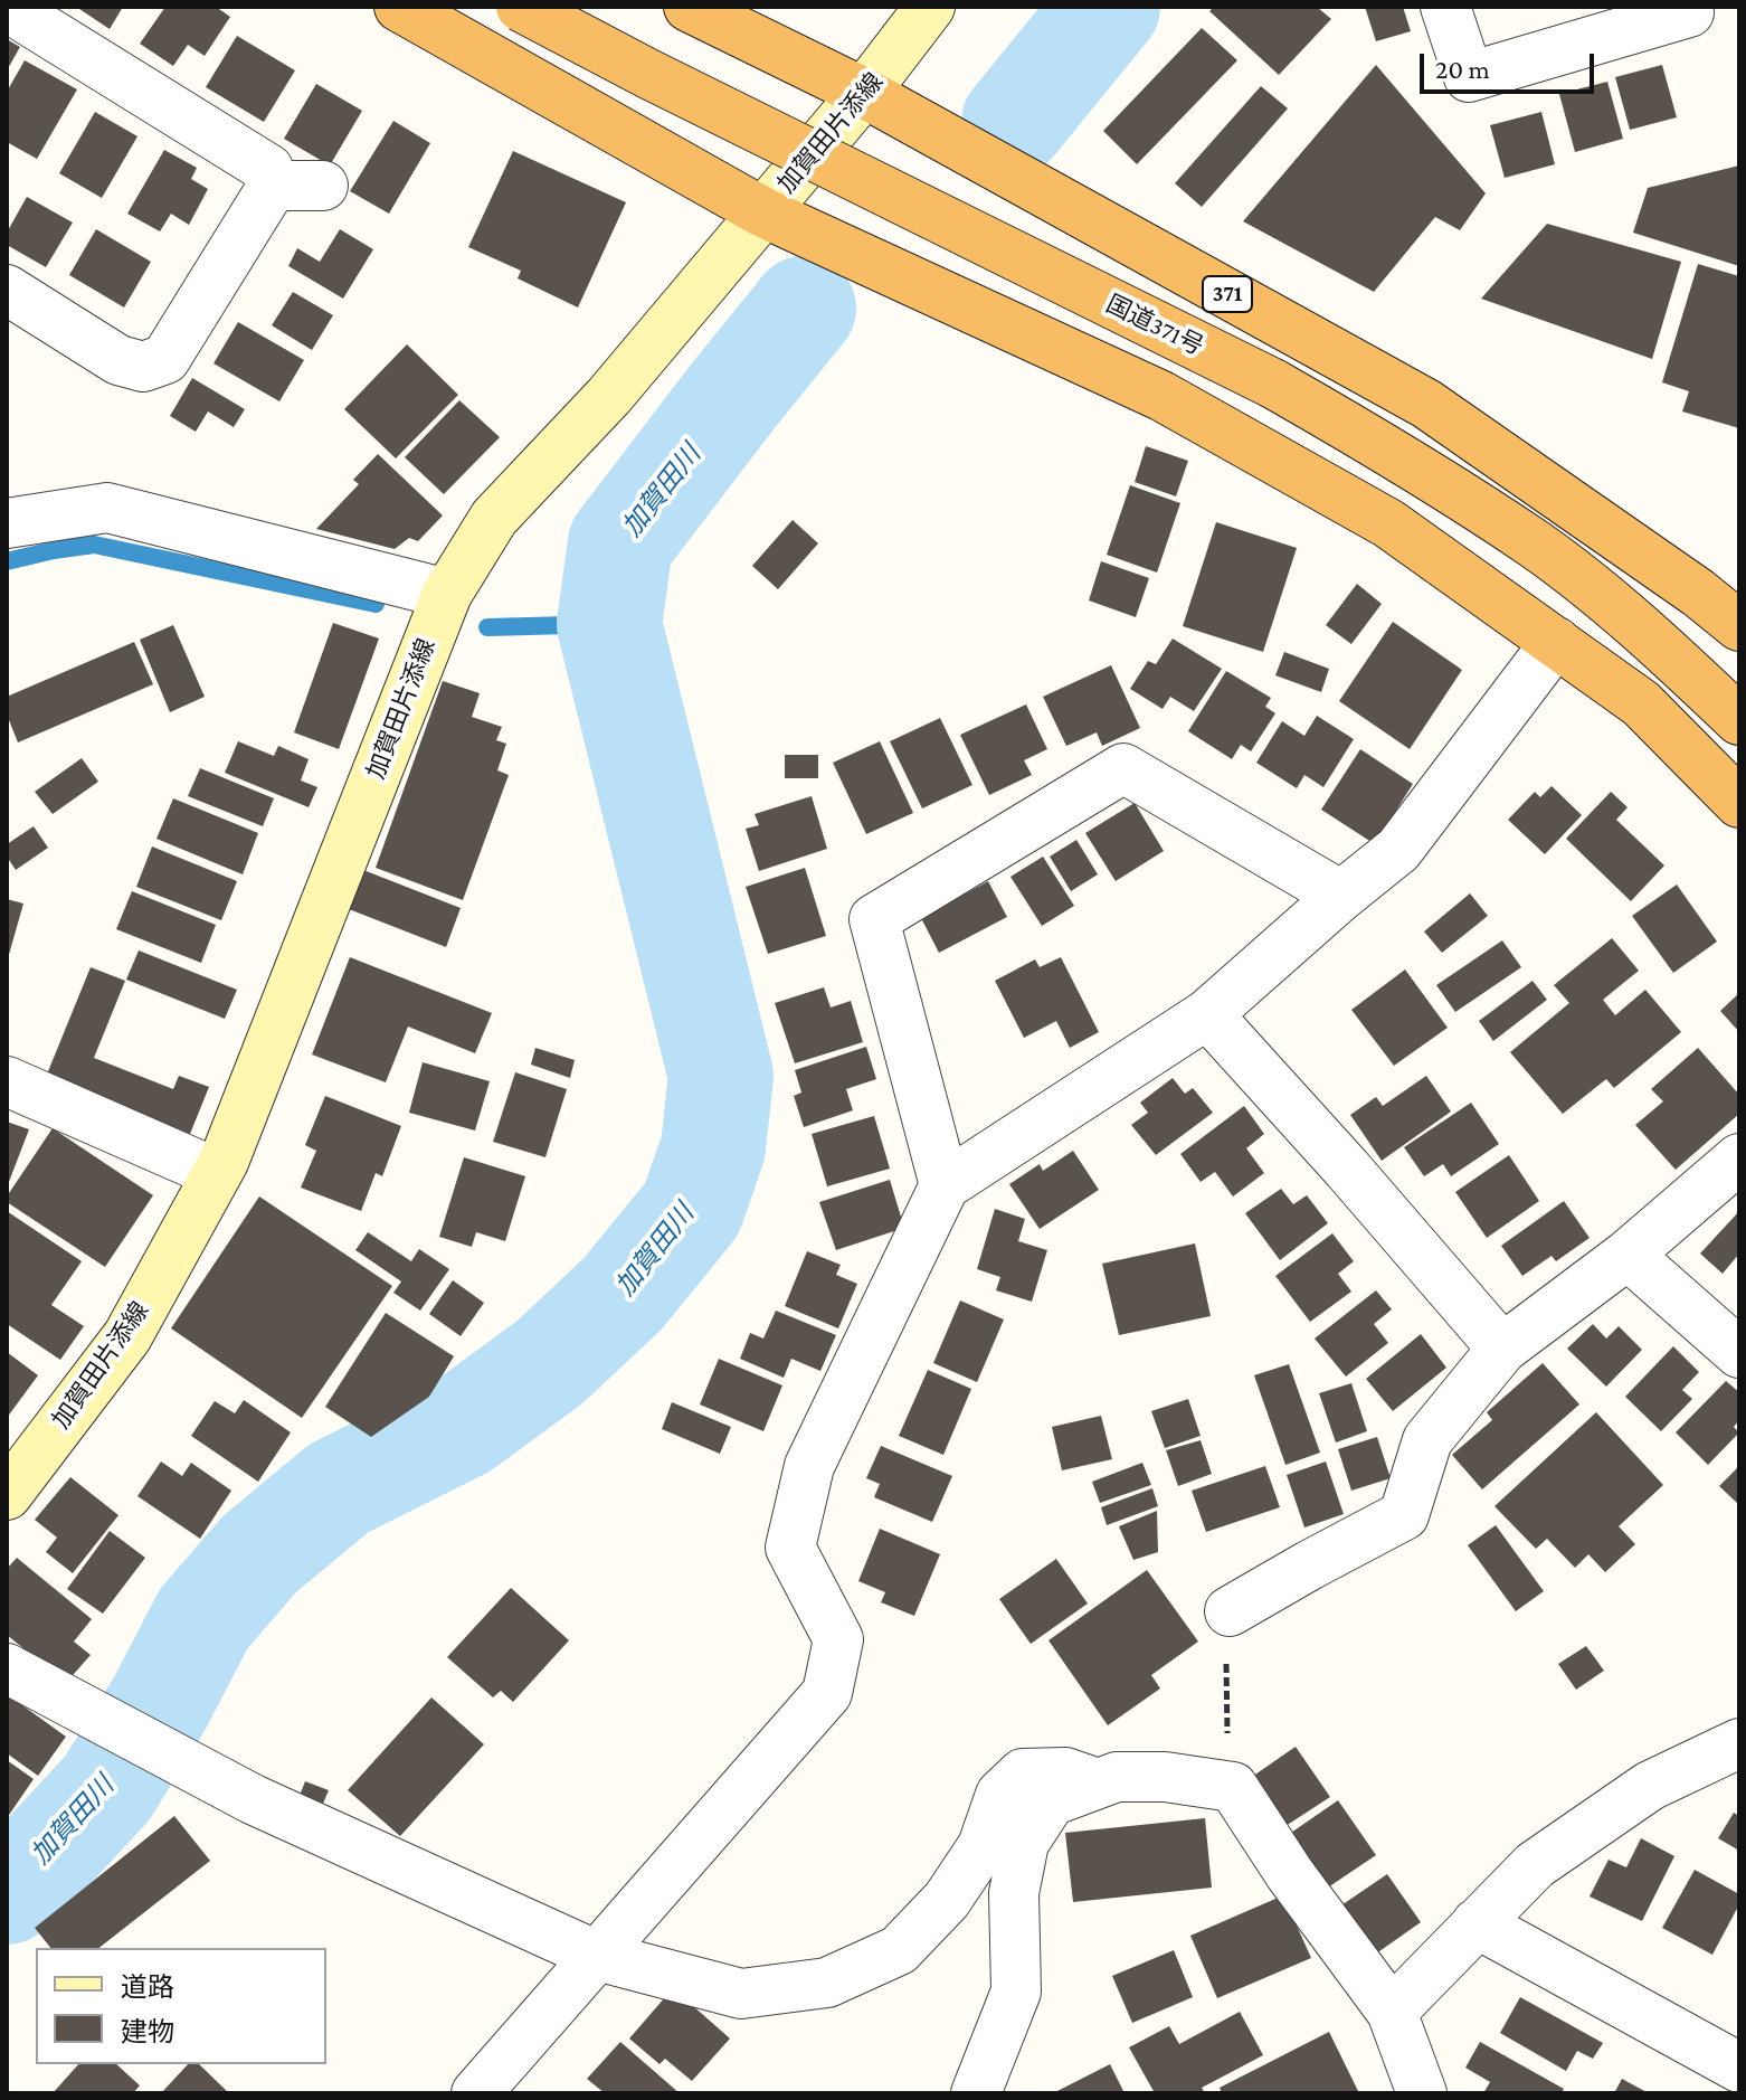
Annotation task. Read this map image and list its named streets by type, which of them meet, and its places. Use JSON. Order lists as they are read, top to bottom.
{
  "streets": {
    "highway": ["371", "国道371号"],
    "main road": ["加賀田片添線"]
  },
  "crossings": [
    ["加賀田片添線", "371"]
  ],
  "water": ["加賀田川"],
  "legend": ["道路", "建物"],
  "scale_bar": "20 m"
}
